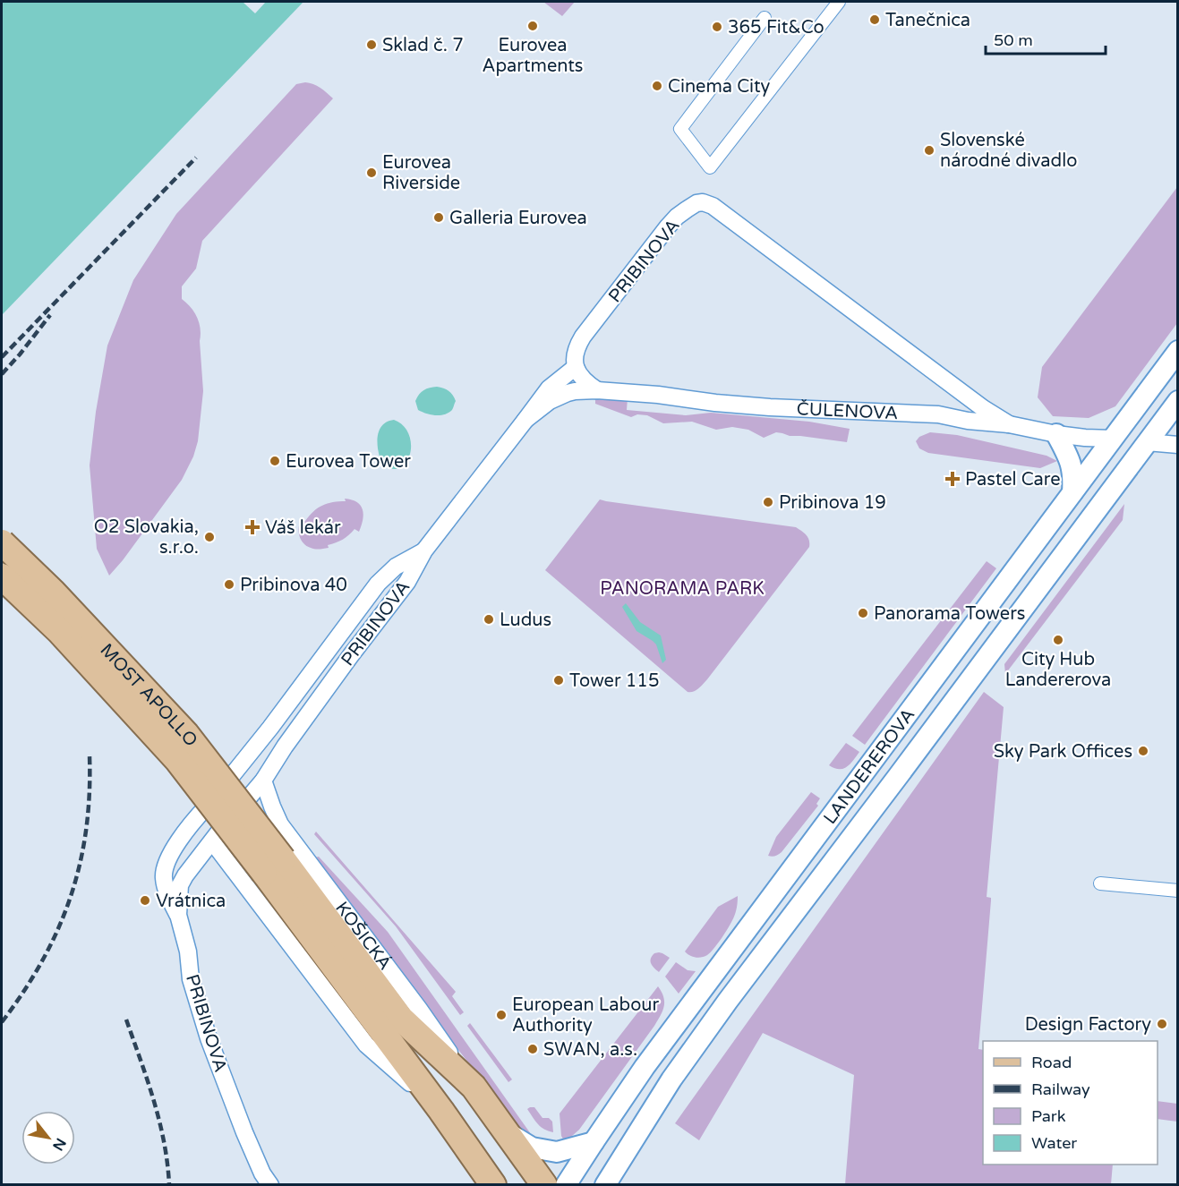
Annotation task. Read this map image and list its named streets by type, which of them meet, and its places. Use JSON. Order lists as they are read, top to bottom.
{
  "streets": {
    "main road": ["MOST APOLLO", "KOŠICKÁ"],
    "street": ["PRIBINOVA", "ČULENOVA", "LANDEREROVA"]
  },
  "crossings": [
    ["PRIBINOVA", "ČULENOVA"],
    ["PRIBINOVA", "KOŠICKÁ"],
    ["ČULENOVA", "LANDEREROVA"],
    ["MOST APOLLO", "KOŠICKÁ"]
  ],
  "parks": ["PANORAMA PARK"],
  "places": {
    "other": [
      "Tanečnica",
      "Eurovea Apartments",
      "365 Fit&Co",
      "Sklad č. 7",
      "Cinema City",
      "Slovenské národné divadlo",
      "Eurovea Riverside",
      "Galleria Eurovea",
      "Eurovea Tower",
      "Pribinova 19",
      "O2 Slovakia, s.r.o.",
      "Pribinova 40",
      "Panorama Towers",
      "Ludus",
      "City Hub Landererova",
      "Tower 115",
      "Sky Park Offices",
      "Vrátnica",
      "European Labour Authority",
      "Design Factory",
      "SWAN, a.s."
    ],
    "health": ["Pastel Care", "Váš lekár"]
  },
  "legend": [
    "Road",
    "Railway",
    "Park",
    "Water"
  ],
  "scale_bar": "50 m",
  "north": "bottom right"
}
